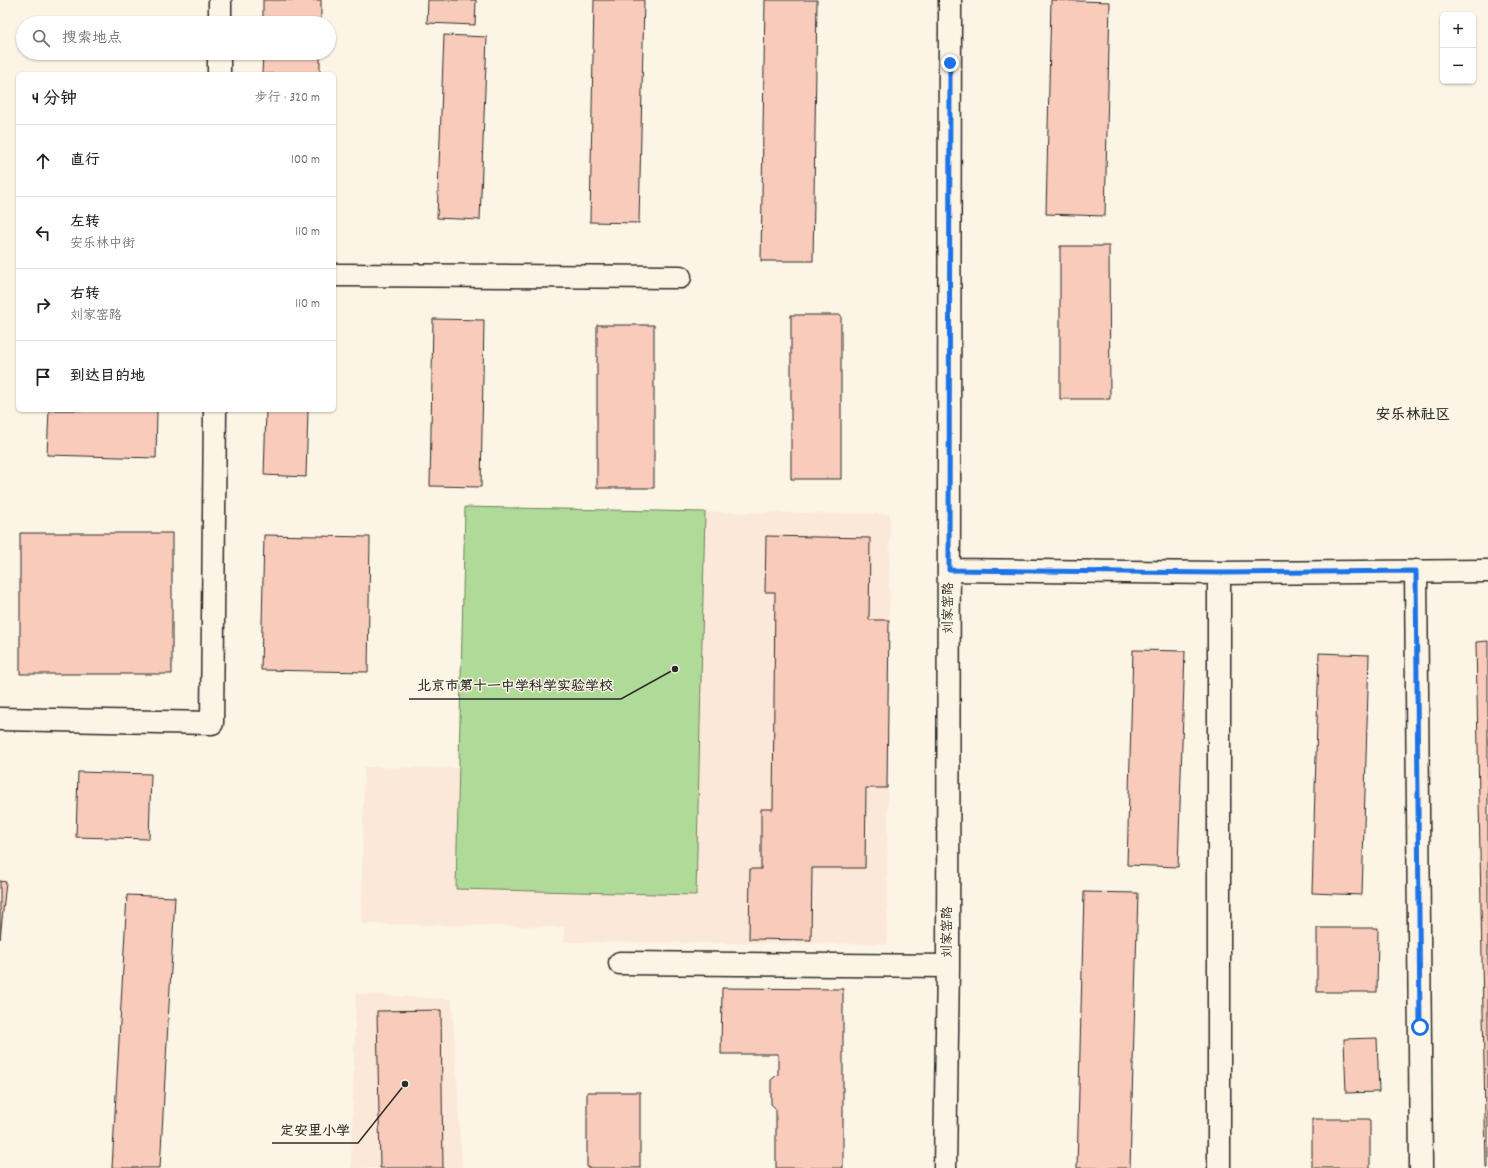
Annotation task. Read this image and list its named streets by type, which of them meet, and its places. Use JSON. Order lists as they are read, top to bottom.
{
  "streets": {
    "street": ["刘家窑路"]
  },
  "districts": ["安乐林社区"],
  "places": ["北京市第十一中学科学实验学校", "定安里小学"],
  "page": {
    "map_buttons": ["+", "−"],
    "search": "搜索地点",
    "heading": ["4 分钟", "步行 · 320 m"],
    "list": [
      ["直行", "100 m"],
      ["左转", "安乐林中街", "110 m"],
      ["右转", "刘家窑路", "110 m"],
      "到达目的地"
    ]
  }
}
